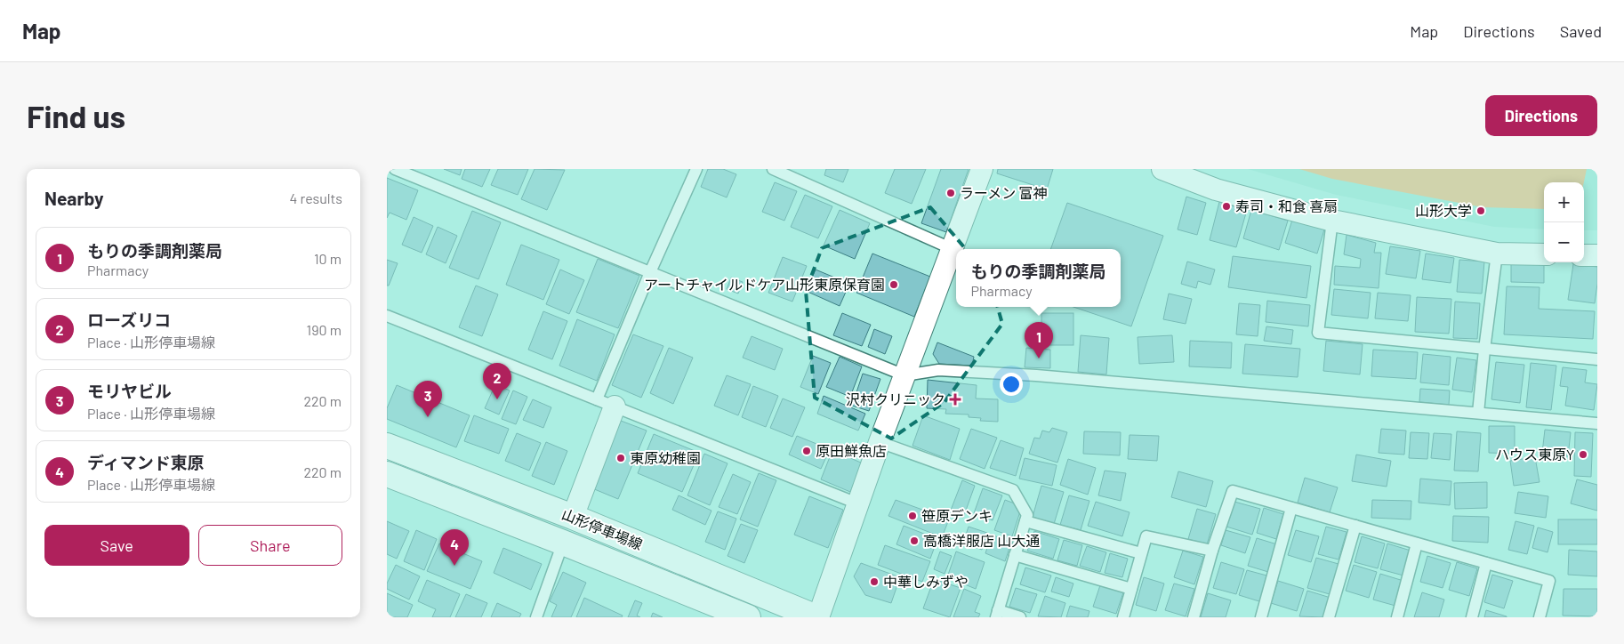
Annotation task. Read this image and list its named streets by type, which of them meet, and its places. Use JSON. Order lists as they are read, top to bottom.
{
  "streets": {
    "main road": ["山形停車場線"]
  },
  "places": {
    "other": [
      "ラーメン 富神",
      "寿司・和食 喜扇",
      "山形大学",
      "アートチャイルドケア山形東原保育園",
      "原田鮮魚店",
      "ハウス東原Y",
      "東原幼稚園",
      "笹原デンキ",
      "高橋洋服店 山大通",
      "中華しみずや"
    ],
    "health": ["沢村クリニック"]
  },
  "page": {
    "header": "Map",
    "nav": ["Map", "Directions", "Saved"],
    "buttons": [
      "Directions",
      ["Save", "Share"]
    ],
    "title": "Find us",
    "heading": ["Nearby", "4 results"],
    "map_buttons": ["+", "−"],
    "list": [
      {
        "mark": "1",
        "name": "もりの季調剤薬局",
        "note": "Pharmacy",
        "value": "10 m"
      },
      {
        "mark": "2",
        "name": "ローズリコ",
        "note": "Place · 山形停車場線",
        "value": "190 m"
      },
      {
        "mark": "3",
        "name": "モリヤビル",
        "note": "Place · 山形停車場線",
        "value": "220 m"
      },
      {
        "mark": "4",
        "name": "ディマンド東原",
        "note": "Place · 山形停車場線",
        "value": "220 m"
      }
    ],
    "popup": ["もりの季調剤薬局", "Pharmacy"],
    "pins": [
      "1",
      "2",
      "3",
      "4"
    ]
  }
}
